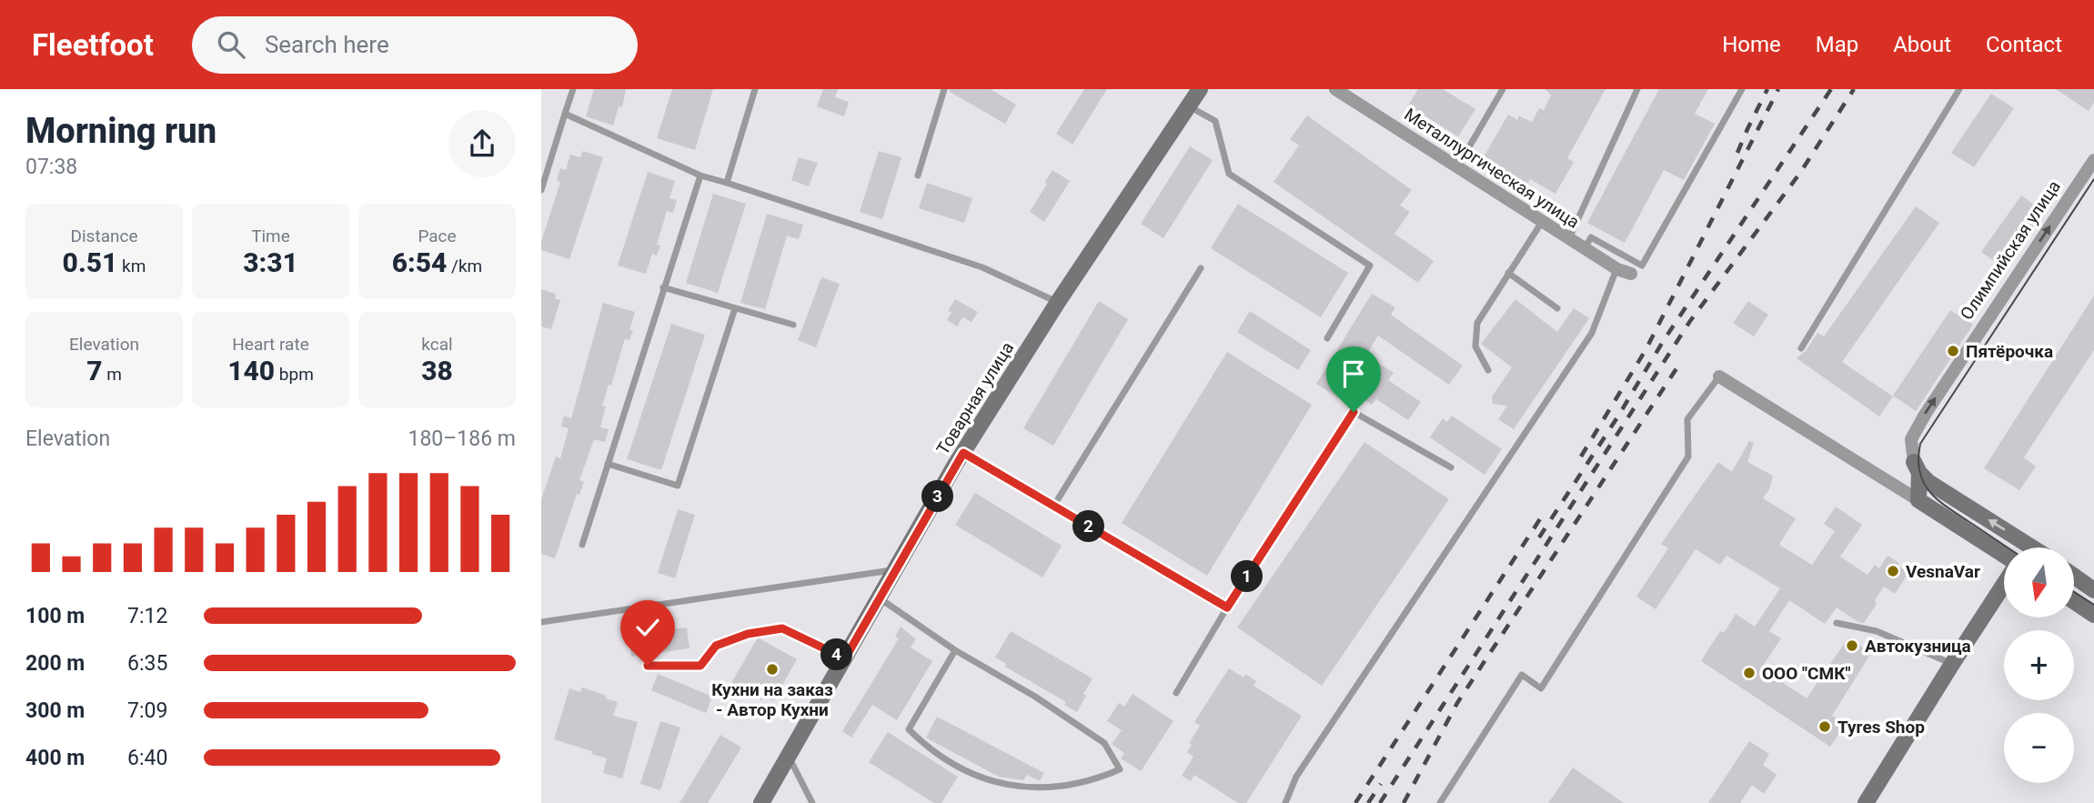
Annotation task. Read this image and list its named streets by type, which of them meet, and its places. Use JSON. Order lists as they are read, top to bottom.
{
  "streets": {
    "street": ["Металлургическая улица", "Олимпийская улица", "Товарная улица"]
  },
  "one_way": ["Олимпийская улица"],
  "places": [
    "Пятёрочка",
    "VesnaVar",
    "Автокузница",
    "Кухни на заказ - Автор Кухни",
    "ООО \"СМК\"",
    "Tyres Shop"
  ],
  "north": "bottom",
  "page": {
    "header": "Fleetfoot",
    "search": "Search here",
    "nav": [
      "Home",
      "Map",
      "About",
      "Contact"
    ],
    "heading": ["Morning run", "07:38"],
    "stats": [
      ["Distance", "0.51 km"],
      ["Time", "3:31"],
      ["Pace", "6:54 /km"],
      ["Elevation", "7 m"],
      ["Heart rate", "140 bpm"],
      ["kcal", "38"]
    ],
    "chart": ["Elevation", "180–186 m"],
    "pins": [
      "3",
      "2",
      "1",
      "4"
    ],
    "map_buttons": ["+", "−"],
    "list": [
      {
        "name": "100 m",
        "note": "7:12"
      },
      {
        "name": "200 m",
        "note": "6:35"
      },
      {
        "name": "300 m",
        "note": "7:09"
      },
      {
        "name": "400 m",
        "note": "6:40"
      }
    ]
  }
}
